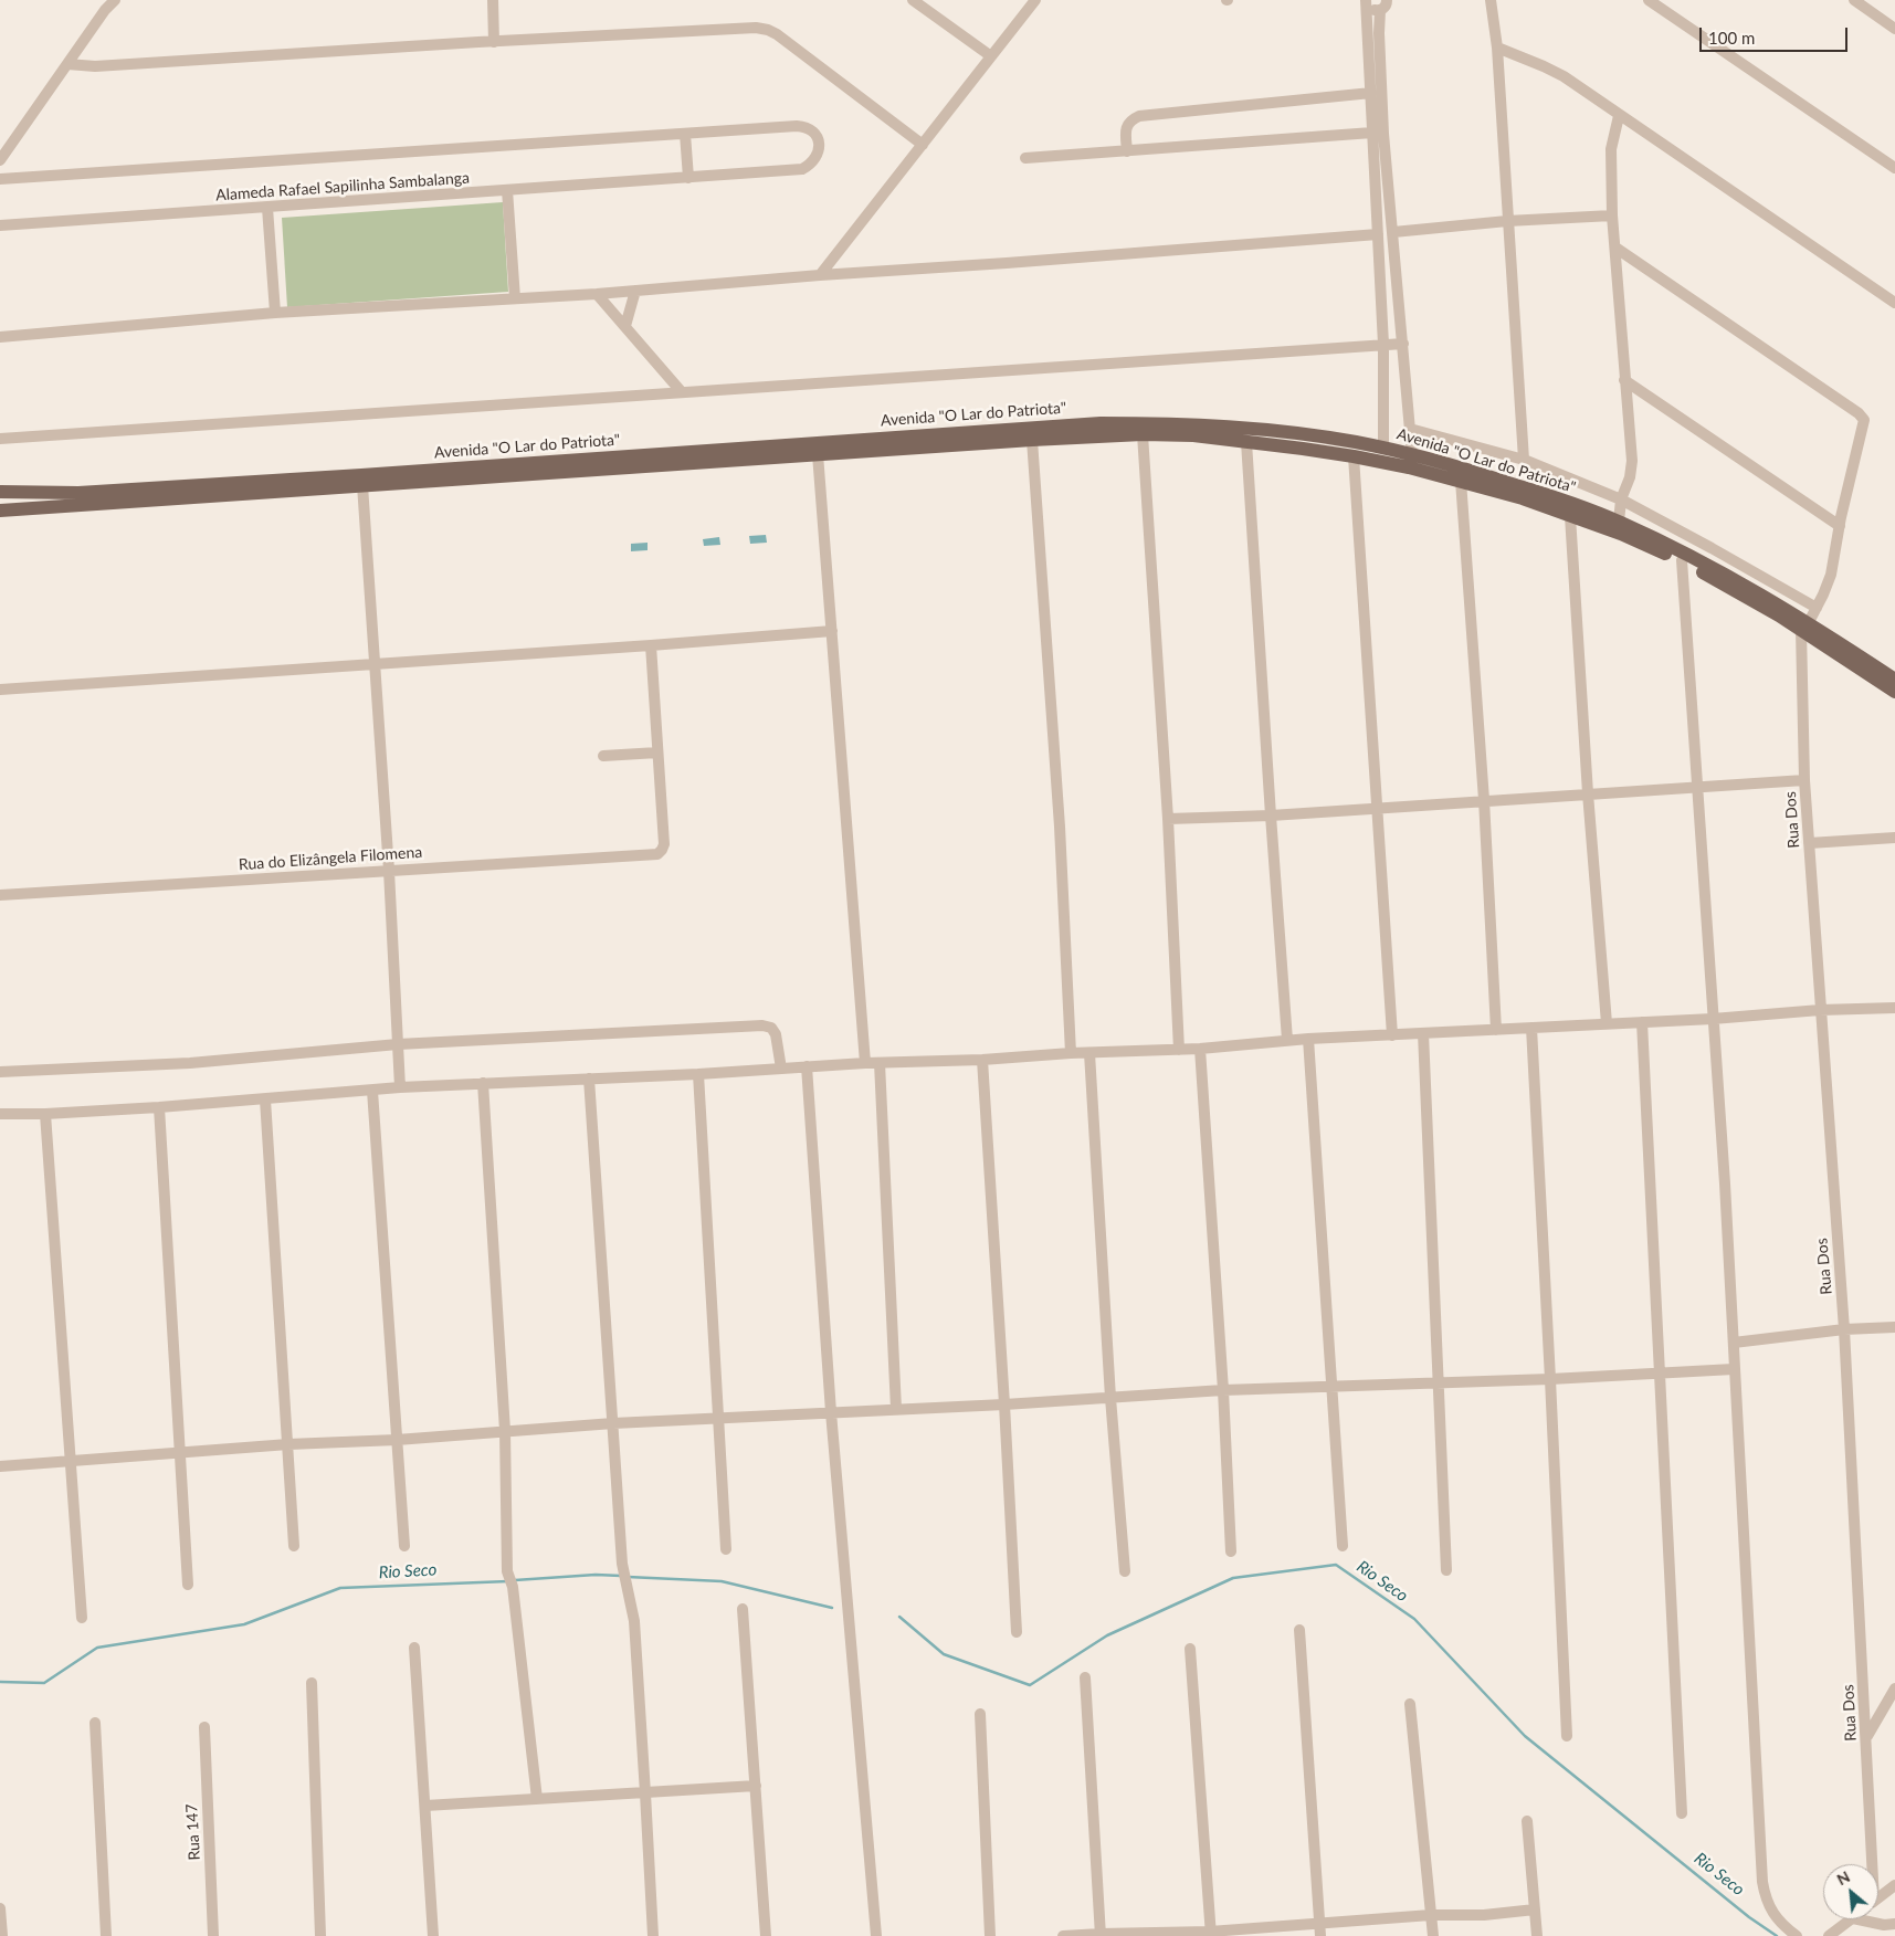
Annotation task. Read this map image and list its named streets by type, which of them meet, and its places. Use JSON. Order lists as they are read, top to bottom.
{
  "streets": {
    "main road": ["Avenida \"O Lar do Patriota\""],
    "street": [
      "Alameda Rafael Sapilinha Sambalanga",
      "Rua Dos",
      "Rua do Elizângela Filomena",
      "Rua 147"
    ]
  },
  "crossings": [
    ["Avenida \"O Lar do Patriota\"", "Rua Dos"]
  ],
  "water": ["Rio Seco"],
  "scale_bar": "100 m",
  "north": "top left"
}
